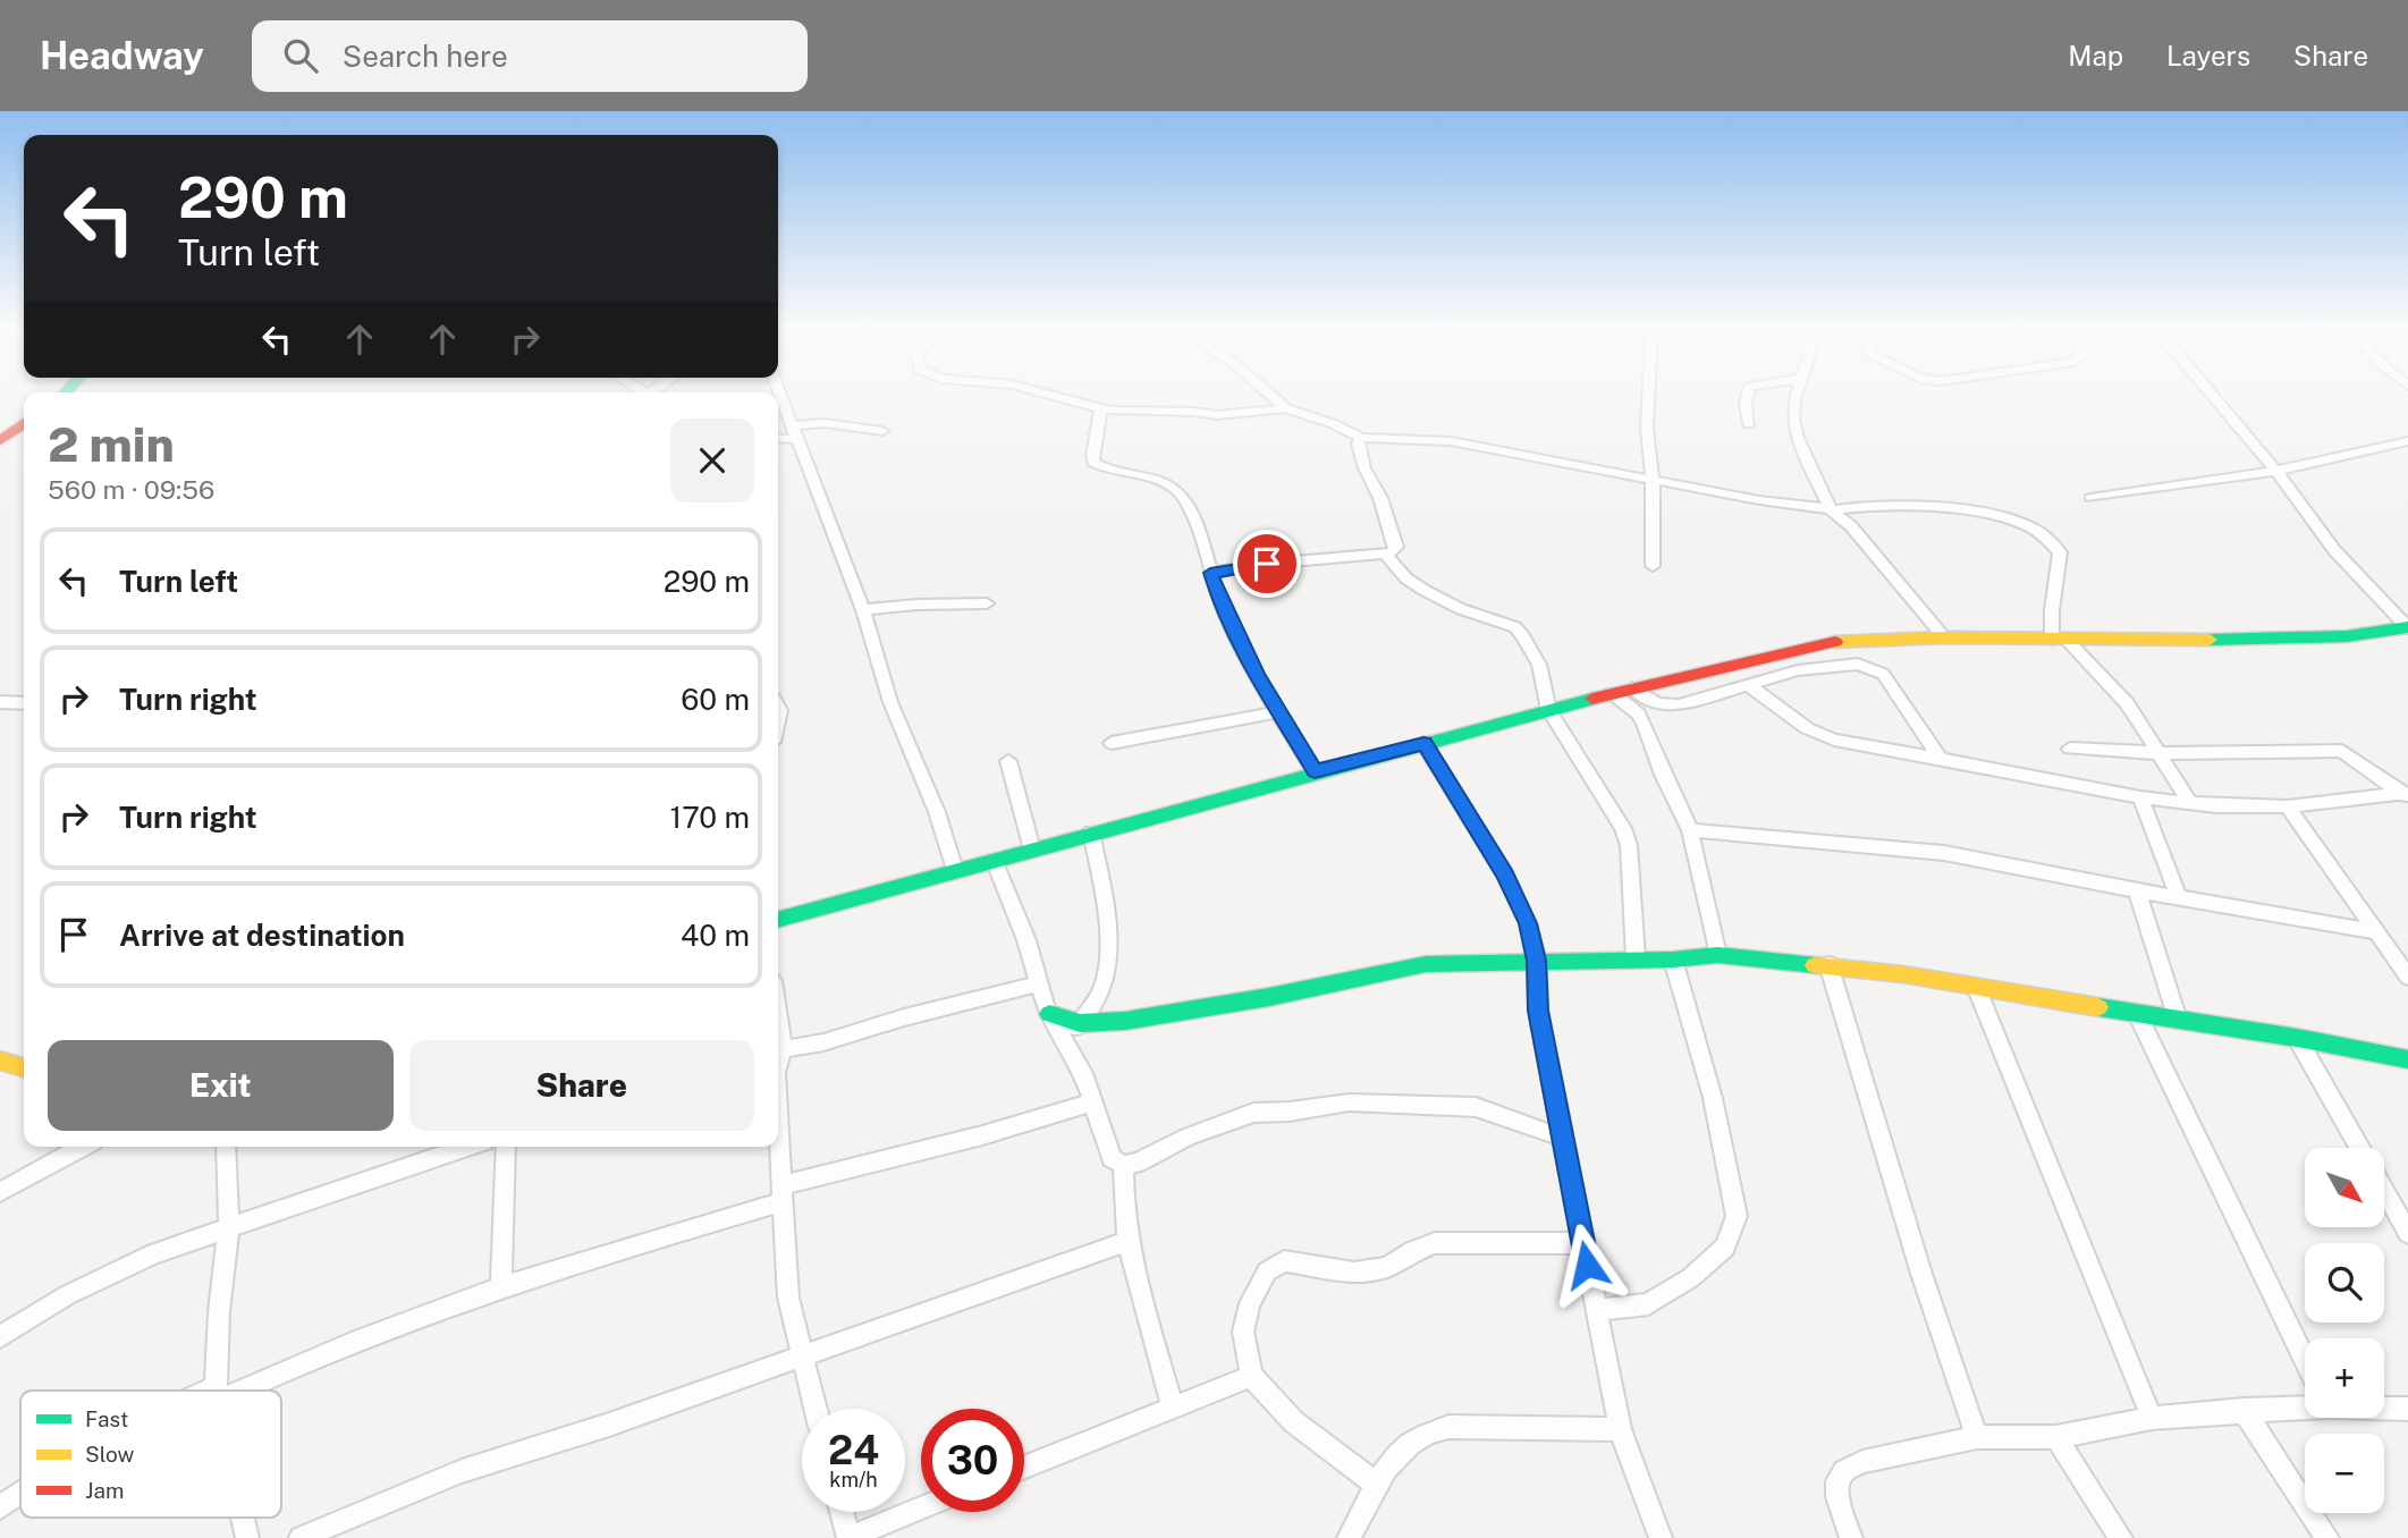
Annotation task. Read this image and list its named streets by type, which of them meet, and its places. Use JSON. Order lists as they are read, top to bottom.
{
  "legend": ["Fast", "Slow", "Jam"],
  "north": "bottom right",
  "page": {
    "header": "Headway",
    "search": "Search here",
    "nav": ["Map", "Layers", "Share"],
    "turn": ["290 m", "Turn left"],
    "heading": ["2 min", "560 m · 09:56"],
    "list": [
      {
        "name": "Turn left",
        "value": "290 m"
      },
      {
        "name": "Turn right",
        "value": "60 m"
      },
      {
        "name": "Turn right",
        "value": "170 m"
      },
      {
        "name": "Arrive at destination",
        "value": "40 m"
      }
    ],
    "buttons": ["Exit", "Share"],
    "map_buttons": ["+", "−"],
    "speed": "24 km/h",
    "limit": "30"
  }
}
